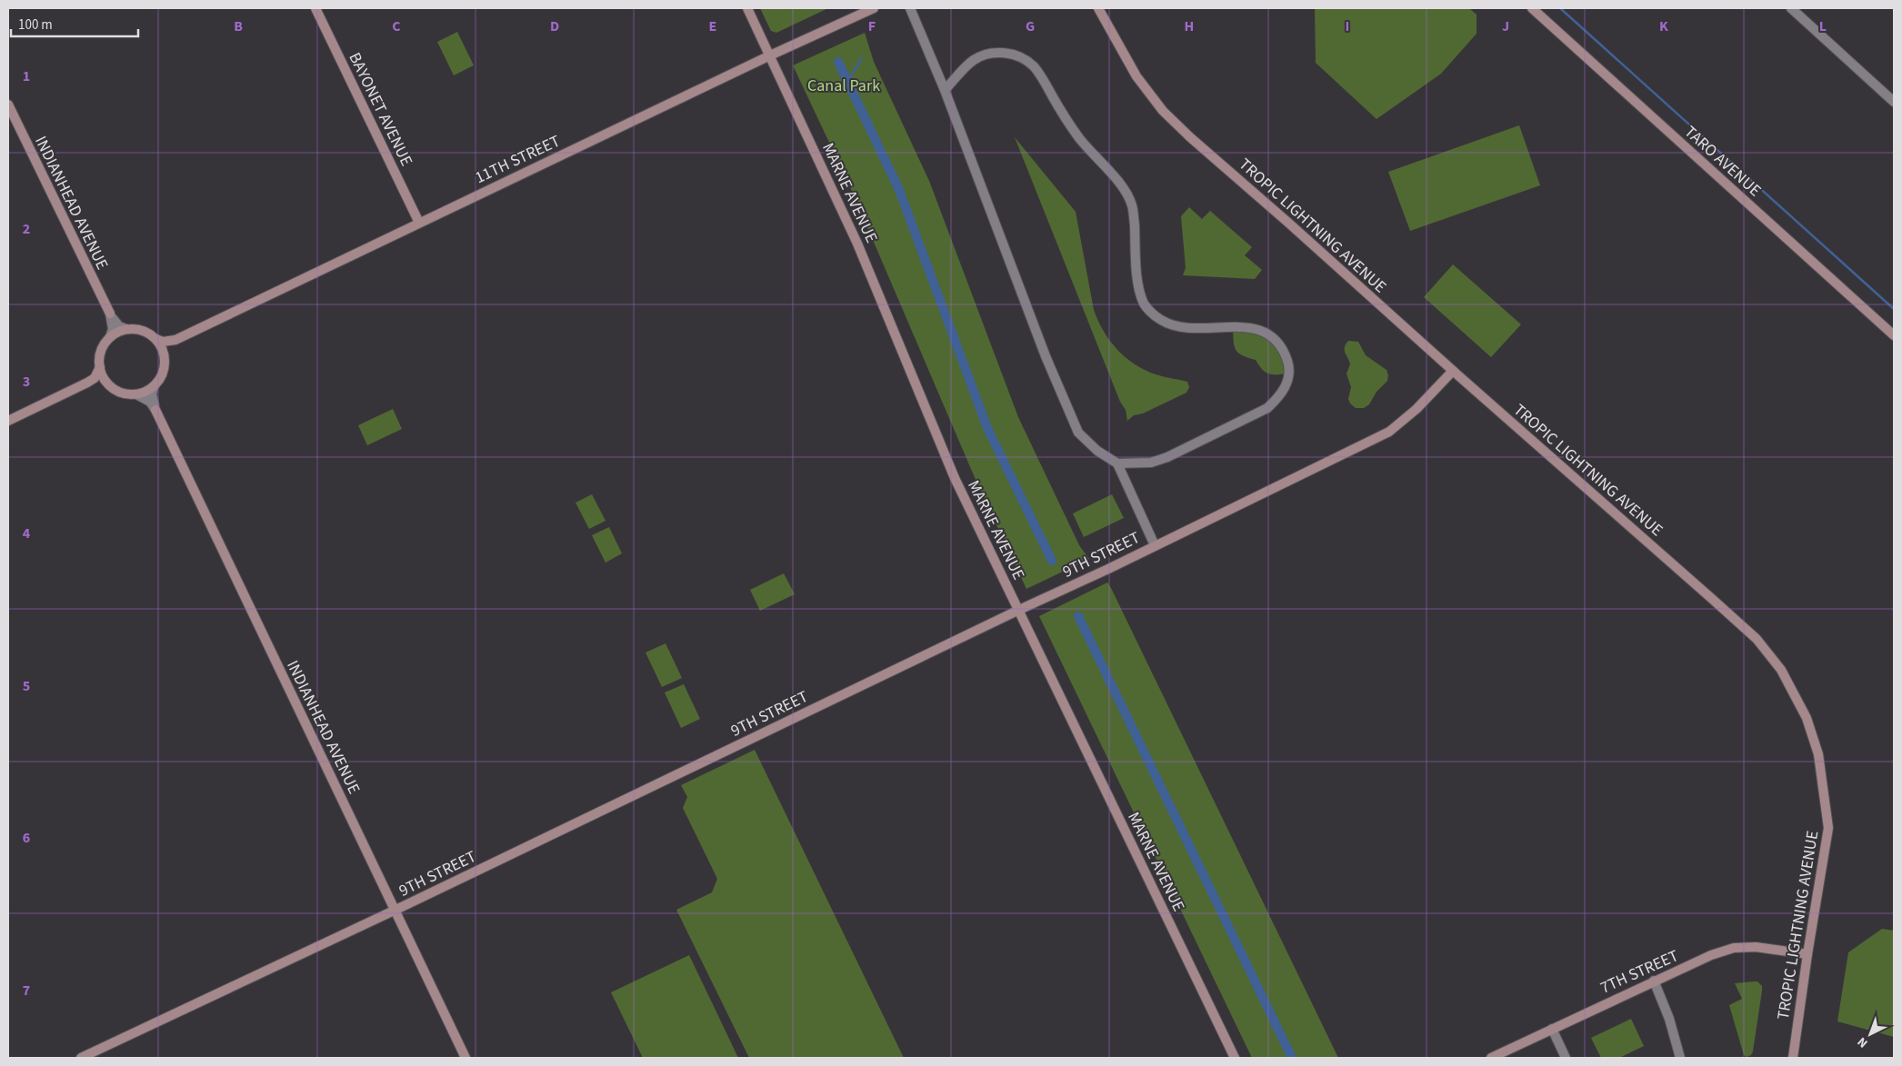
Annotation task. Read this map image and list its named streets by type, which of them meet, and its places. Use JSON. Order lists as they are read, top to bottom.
{
  "streets": {
    "street": [
      "BAYONET AVENUE",
      "11TH STREET",
      "TARO AVENUE",
      "MARNE AVENUE",
      "INDIANHEAD AVENUE",
      "TROPIC LIGHTNING AVENUE",
      "9TH STREET",
      "7TH STREET"
    ]
  },
  "crossings": [
    ["BAYONET AVENUE", "11TH STREET"],
    ["11TH STREET", "MARNE AVENUE"],
    ["MARNE AVENUE", "9TH STREET"],
    ["INDIANHEAD AVENUE", "9TH STREET"],
    ["TROPIC LIGHTNING AVENUE", "9TH STREET"],
    ["TROPIC LIGHTNING AVENUE", "7TH STREET"]
  ],
  "parks": ["Canal Park"],
  "scale_bar": "100 m",
  "north": "bottom left",
  "grid": {
    "columns": [
      "B",
      "C",
      "D",
      "E",
      "F",
      "G",
      "H",
      "I",
      "J",
      "K",
      "L"
    ],
    "rows": [
      "1",
      "2",
      "3",
      "4",
      "5",
      "6",
      "7"
    ]
  }
}
